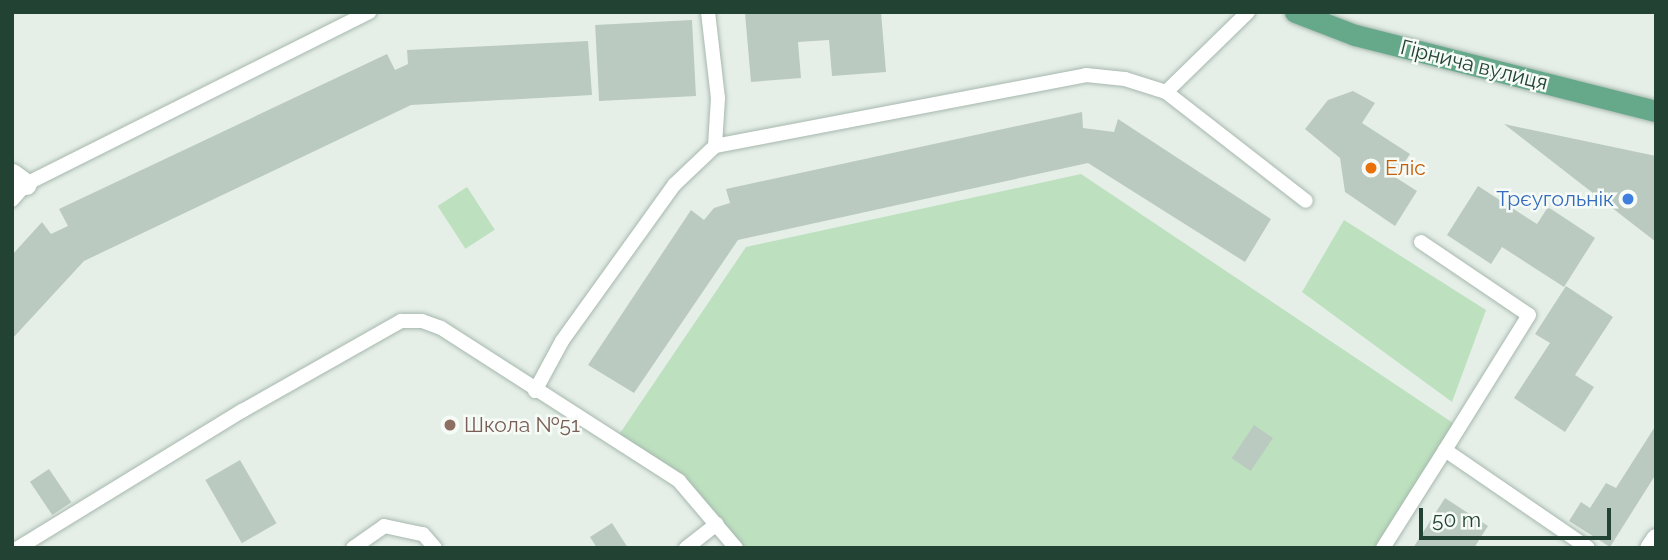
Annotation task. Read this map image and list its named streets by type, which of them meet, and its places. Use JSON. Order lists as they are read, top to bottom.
{
  "streets": {
    "main road": ["Гірнича вулиця"]
  },
  "places": ["Еліс", "Трєугольнік", "Школа №51"],
  "scale_bar": "50 m"
}
